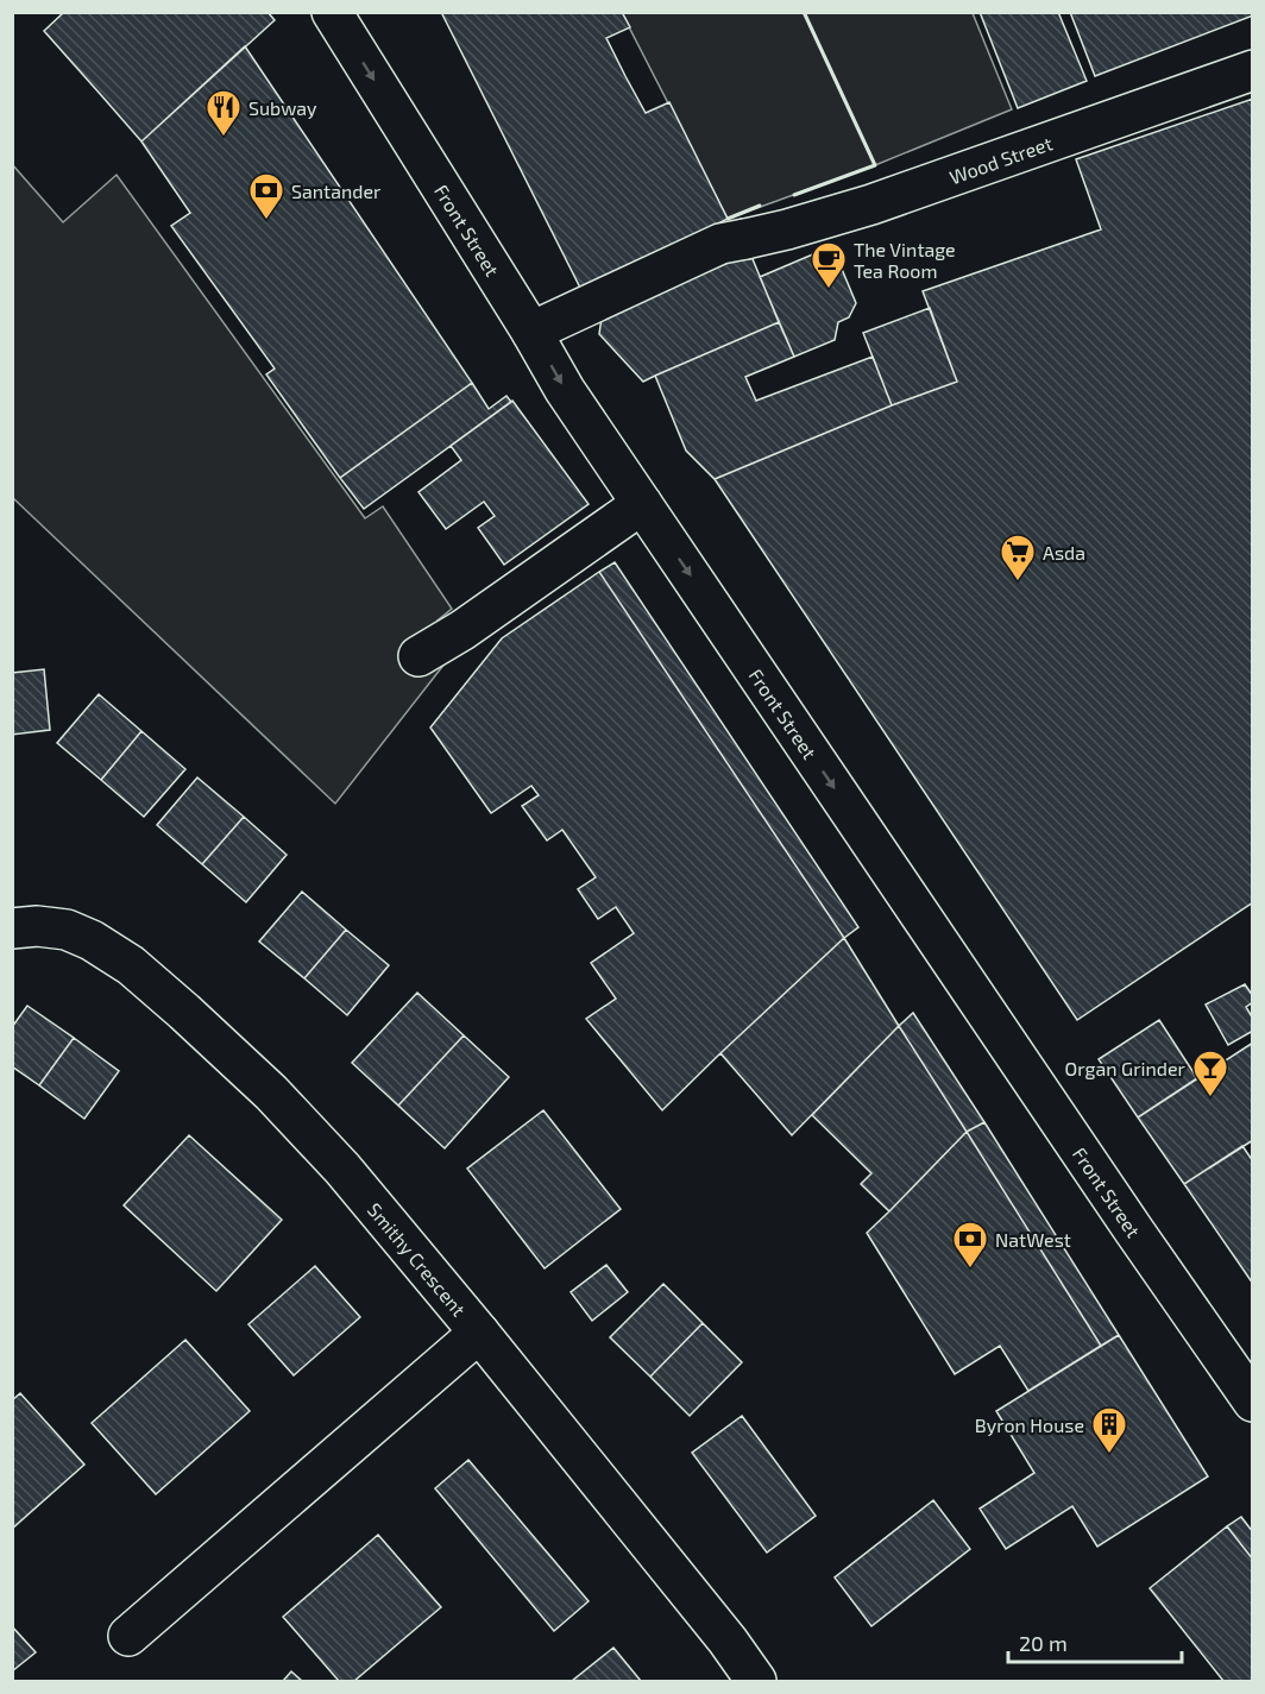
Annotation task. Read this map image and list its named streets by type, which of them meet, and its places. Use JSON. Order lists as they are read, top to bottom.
{
  "streets": {
    "street": ["Wood Street", "Front Street", "Smithy Crescent"]
  },
  "crossings": [
    ["Wood Street", "Front Street"]
  ],
  "one_way": ["Front Street"],
  "places": {
    "restaurant": ["Subway"],
    "bank": ["Santander", "NatWest"],
    "cafe": ["The Vintage Tea Room"],
    "supermarket": ["Asda"],
    "bar": ["Organ Grinder"],
    "building": ["Byron House"]
  },
  "scale_bar": "20 m"
}
